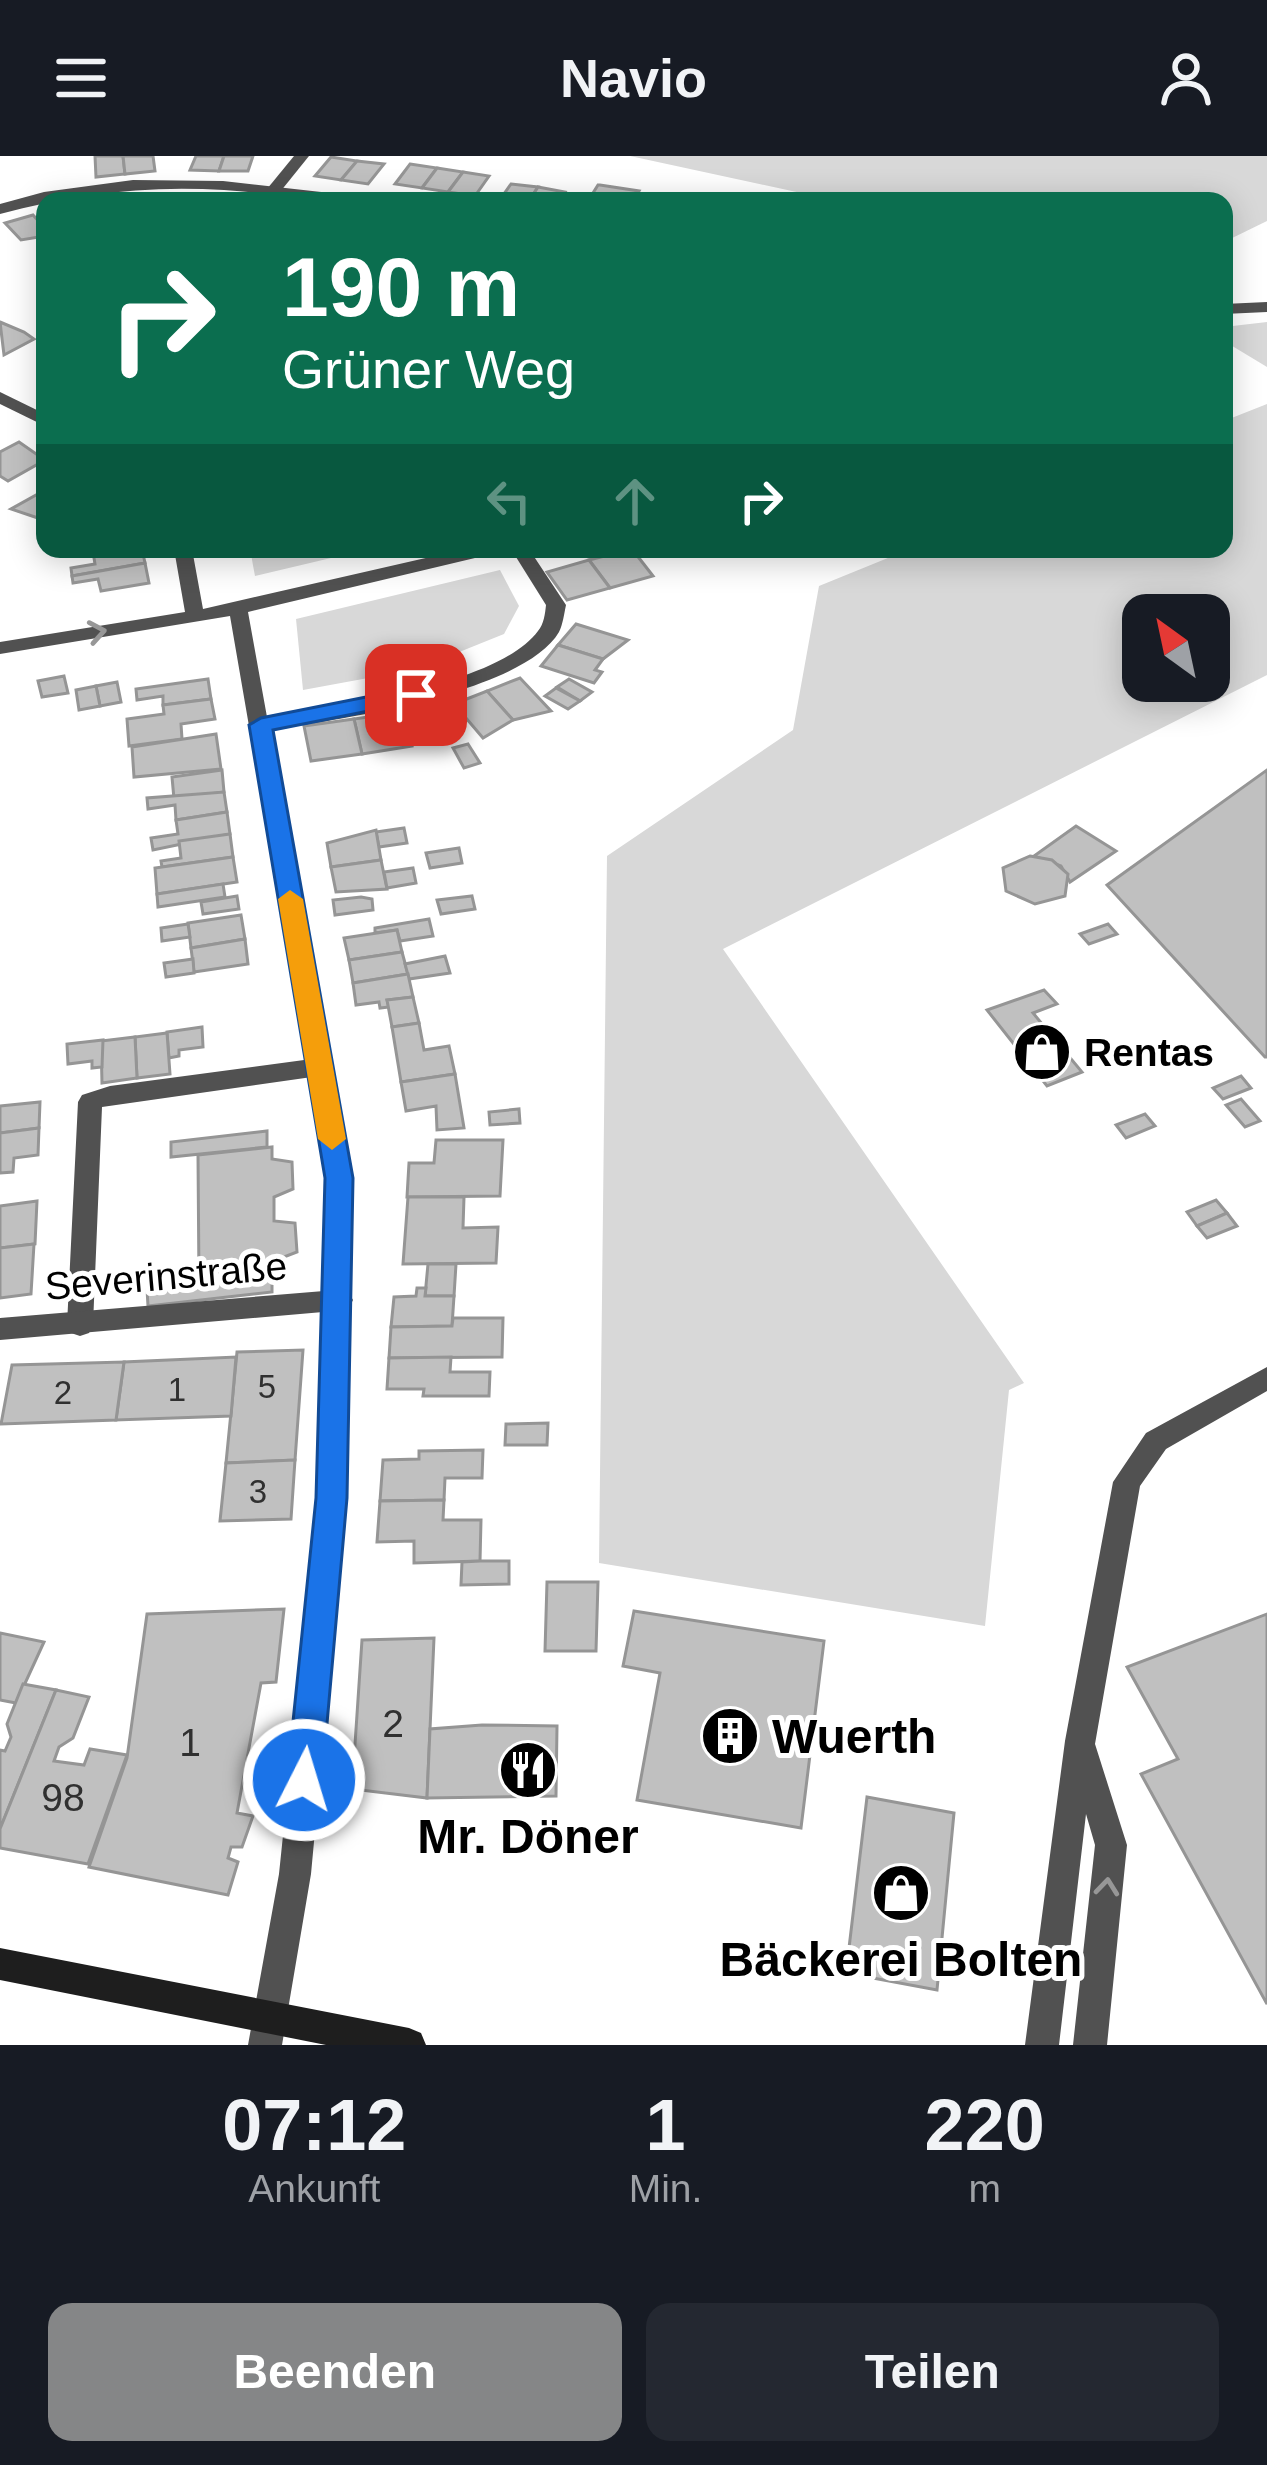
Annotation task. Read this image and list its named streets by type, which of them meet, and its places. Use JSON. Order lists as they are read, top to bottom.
{
  "streets": {
    "street": ["Severinstraße"]
  },
  "places": {
    "shop": ["Rentas", "Bäckerei Bolten"],
    "building": ["Wuerth"],
    "restaurant": ["Mr. Döner"]
  },
  "house_numbers": [
    "5",
    "1",
    "2",
    "3",
    "2",
    "1",
    "98"
  ],
  "north": "top left",
  "page": {
    "header": "Navio",
    "turn": ["190 m", "Grüner Weg"],
    "eta": [
      "07:12",
      "Ankunft",
      "1",
      "Min.",
      "220",
      "m"
    ],
    "buttons": ["Beenden", "Teilen"]
  }
}
